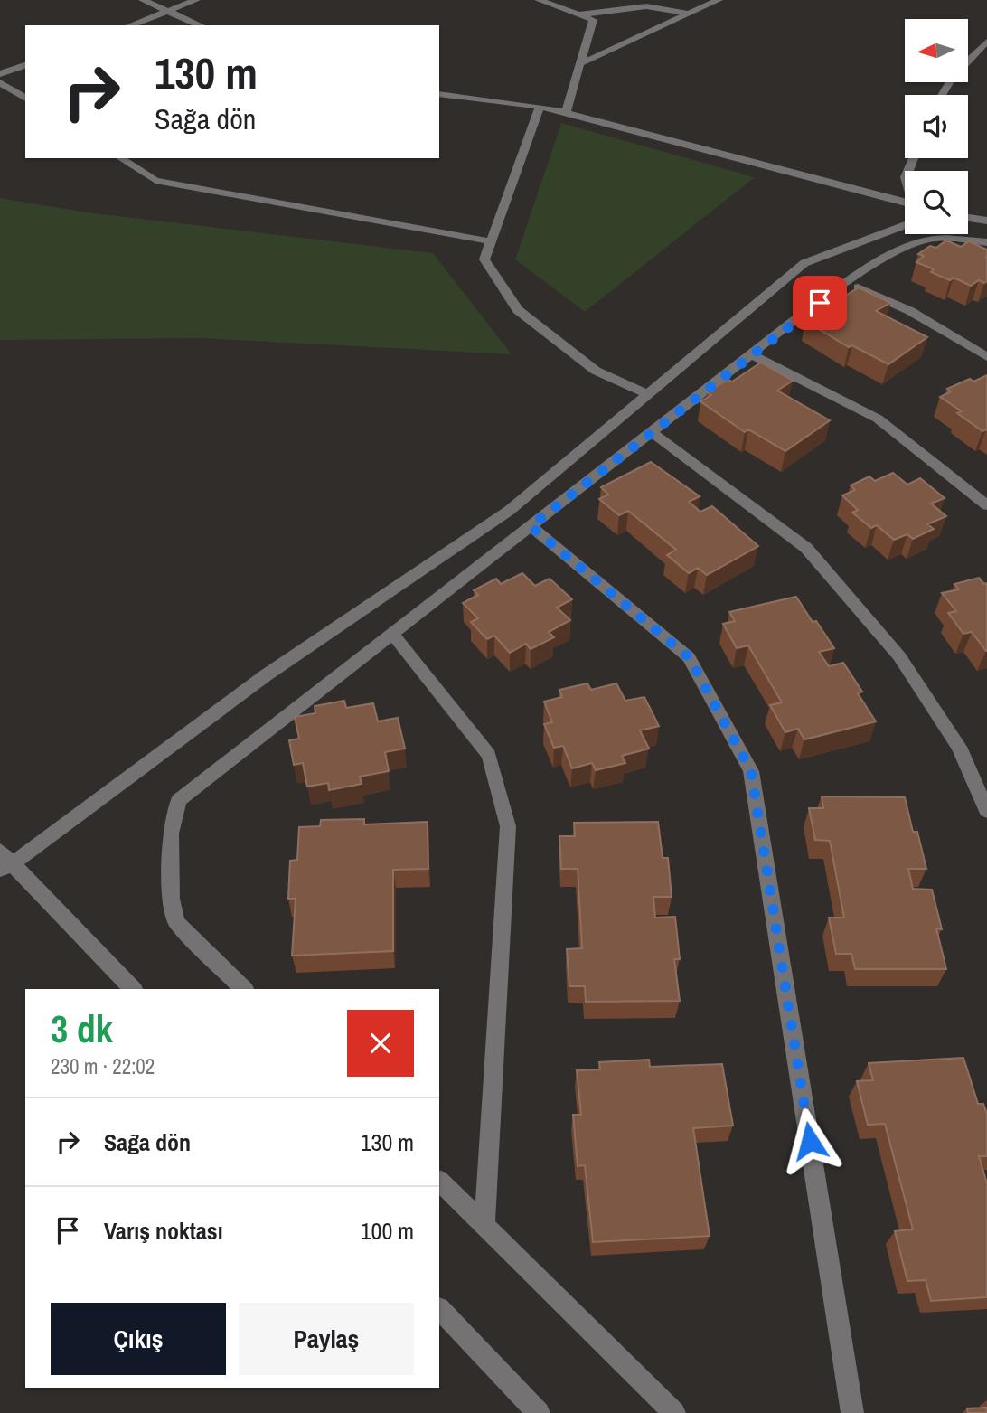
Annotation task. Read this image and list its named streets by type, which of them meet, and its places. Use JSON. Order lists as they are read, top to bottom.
{
  "north": "left",
  "page": {
    "turn": ["130 m", "Sağa dön"],
    "heading": ["3 dk", "230 m · 22:02"],
    "list": [
      {
        "name": "Sağa dön",
        "value": "130 m"
      },
      {
        "name": "Varış noktası",
        "value": "100 m"
      }
    ],
    "buttons": ["Çıkış", "Paylaş"]
  }
}
